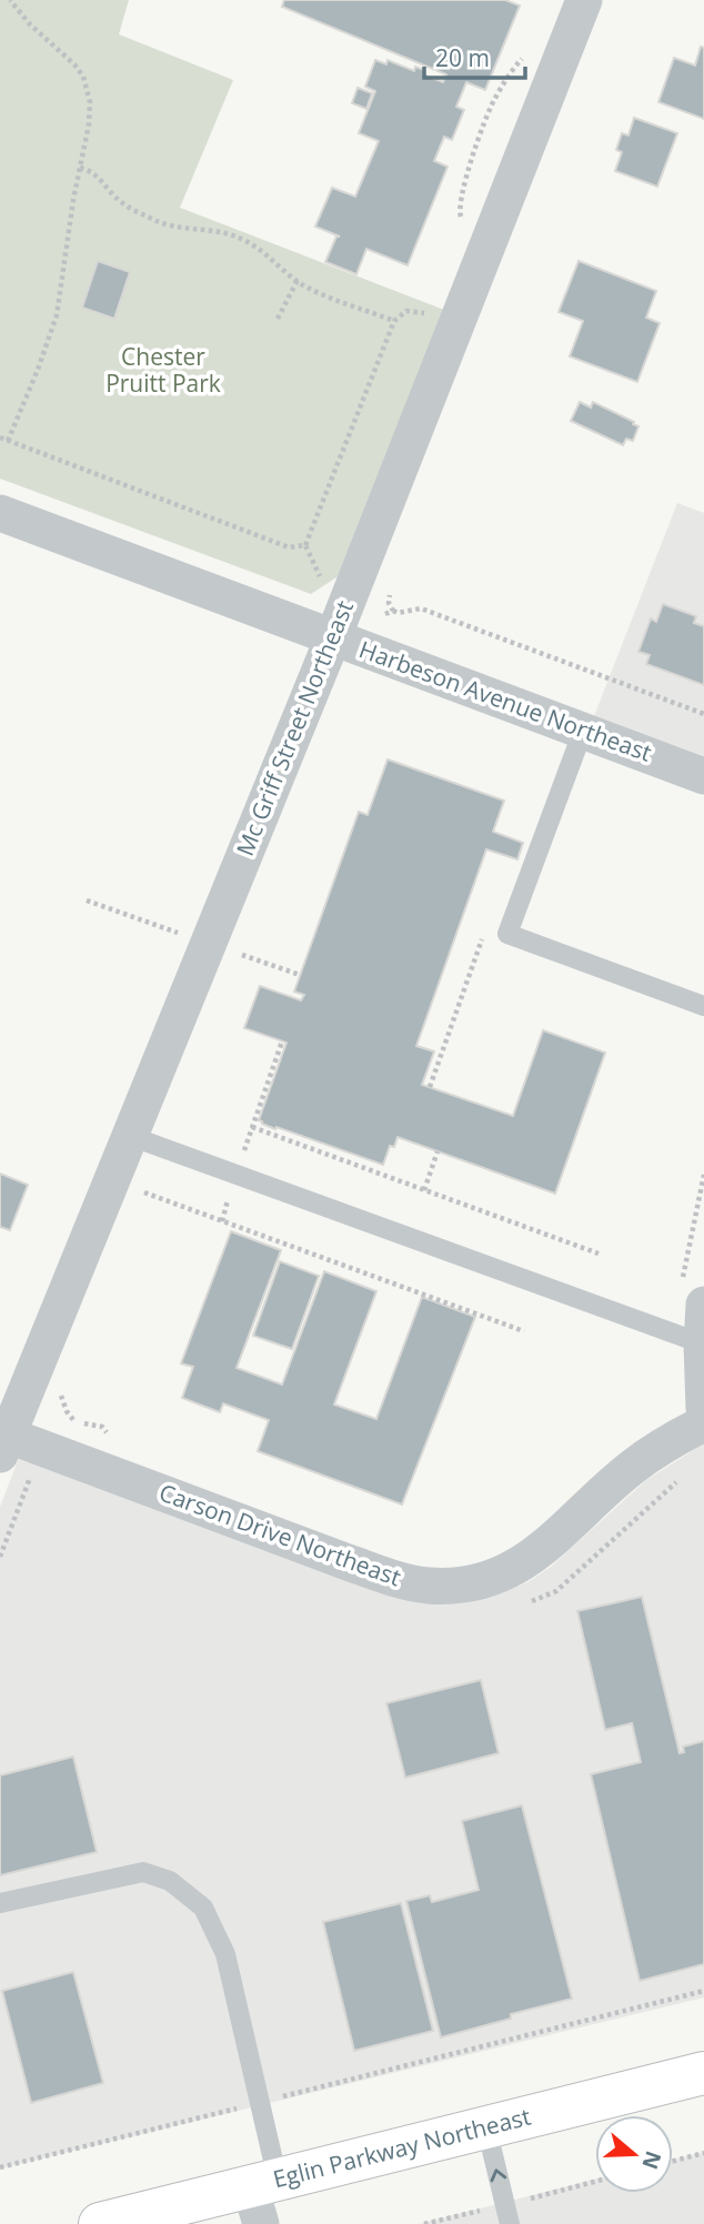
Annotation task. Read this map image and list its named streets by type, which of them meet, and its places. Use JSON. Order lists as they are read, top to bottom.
{
  "streets": {
    "highway": ["Eglin Parkway Northeast"],
    "street": ["Harbeson Avenue Northeast", "Mc Griff Street Northeast", "Carson Drive Northeast"]
  },
  "crossings": [
    ["Harbeson Avenue Northeast", "Mc Griff Street Northeast"],
    ["Mc Griff Street Northeast", "Carson Drive Northeast"]
  ],
  "parks": ["Chester Pruitt Park"],
  "scale_bar": "20 m",
  "north": "right"
}
